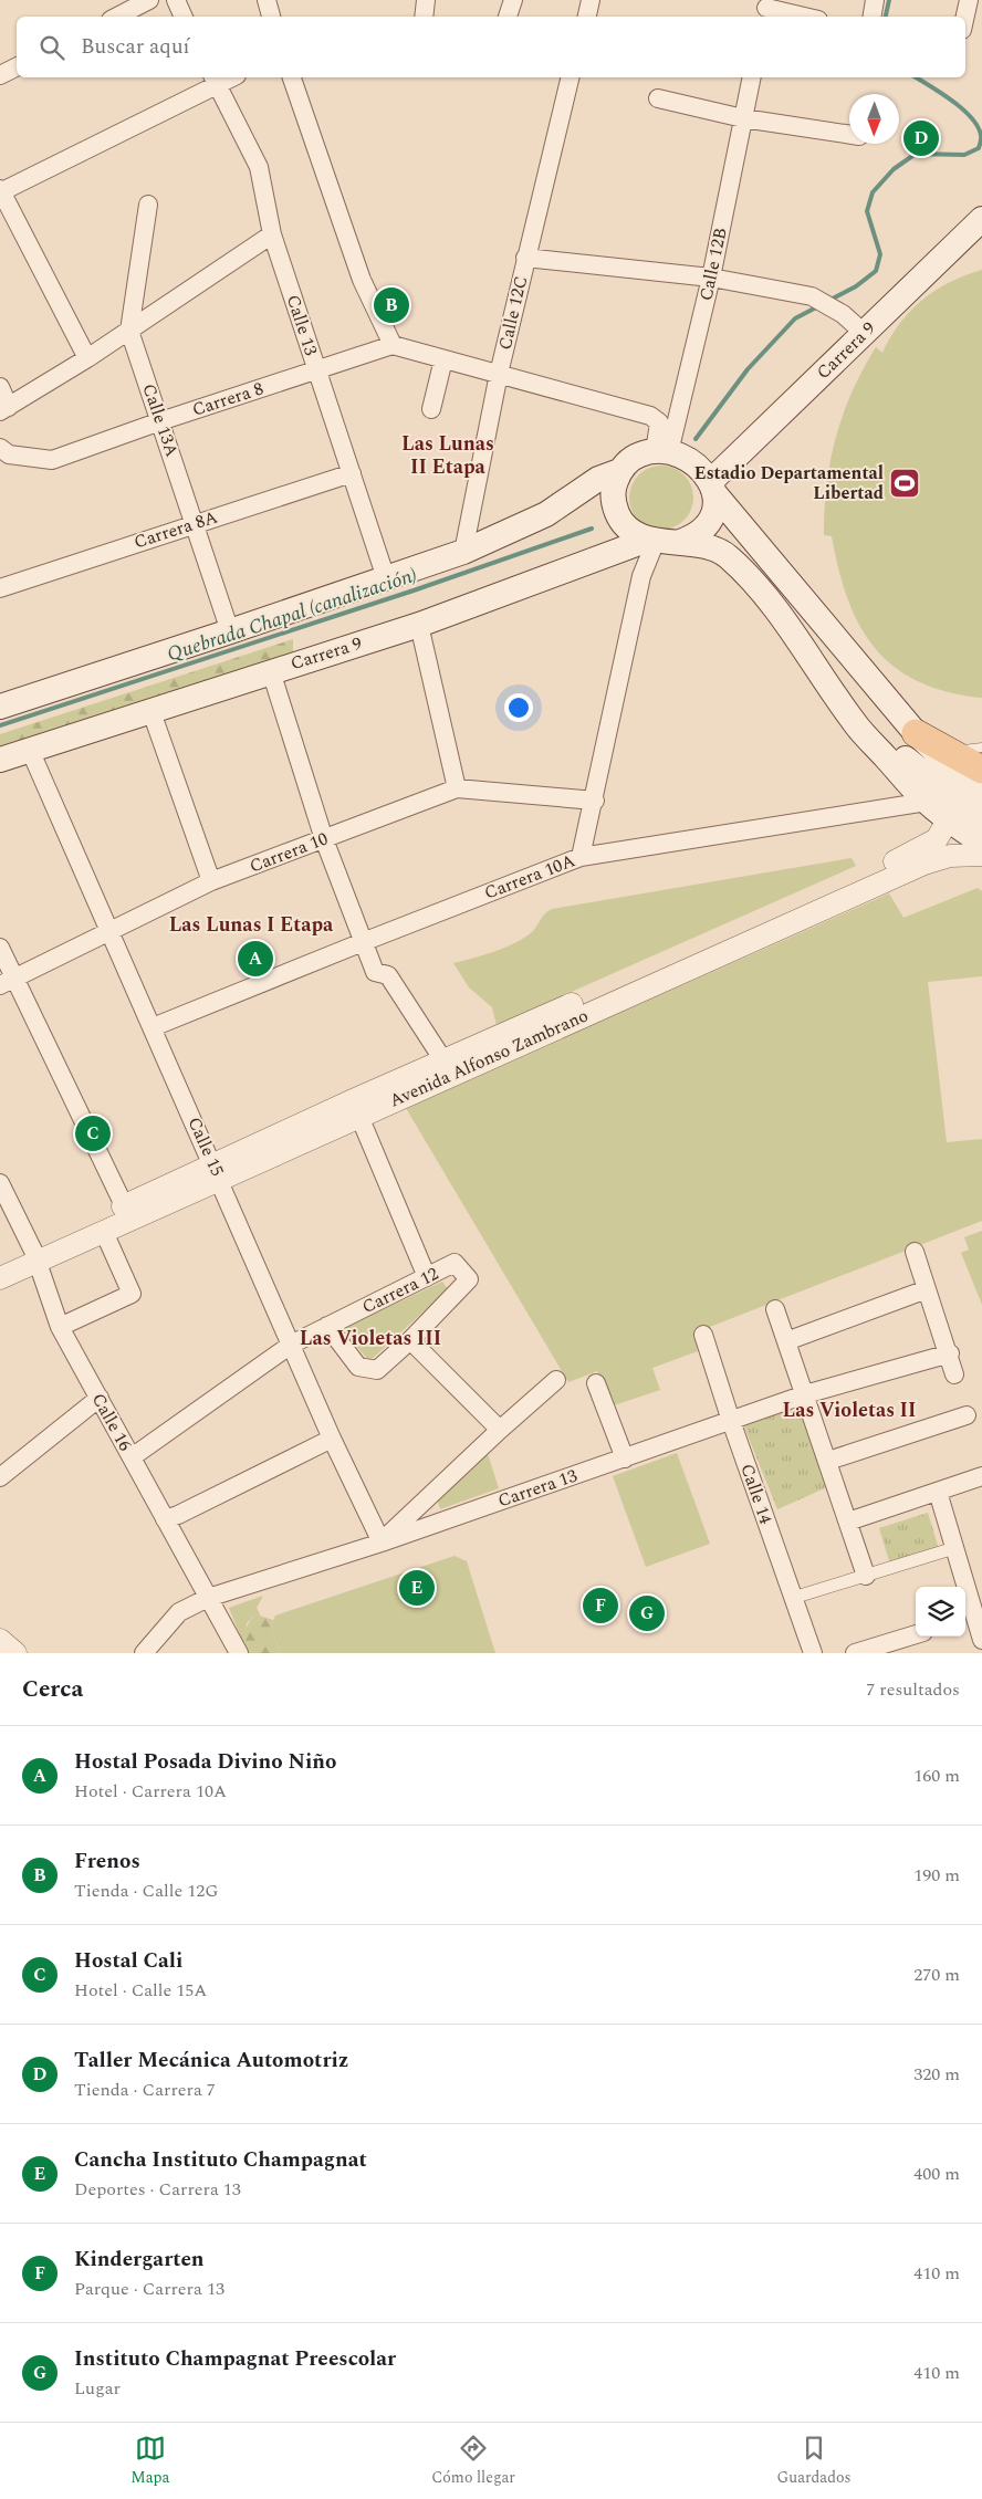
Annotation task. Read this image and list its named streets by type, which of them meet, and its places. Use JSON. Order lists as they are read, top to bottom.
{
  "streets": {
    "main road": ["Carrera 9"],
    "street": [
      "Calle 12B",
      "Calle 12C",
      "Calle 13",
      "Carrera 8",
      "Calle 13A",
      "Carrera 8A",
      "Carrera 10",
      "Carrera 10A",
      "Avenida Alfonso Zambrano",
      "Calle 15",
      "Carrera 12",
      "Calle 16",
      "Carrera 13",
      "Calle 14"
    ]
  },
  "crossings": [
    ["Calle 12B", "Carrera 9"],
    ["Calle 13", "Carrera 8"],
    ["Calle 13", "Carrera 8A"],
    ["Carrera 9", "Calle 15"],
    ["Carrera 8", "Calle 13A"],
    ["Calle 13A", "Carrera 8A"],
    ["Carrera 10", "Calle 15"],
    ["Carrera 10A", "Calle 15"],
    ["Avenida Alfonso Zambrano", "Calle 15"],
    ["Avenida Alfonso Zambrano", "Calle 16"],
    ["Calle 15", "Carrera 12"],
    ["Calle 15", "Carrera 13"],
    ["Carrera 12", "Calle 16"],
    ["Calle 16", "Carrera 13"],
    ["Carrera 13", "Calle 14"]
  ],
  "districts": [
    "Las Lunas II Etapa",
    "Las Lunas I Etapa",
    "Las Violetas III",
    "Las Violetas II"
  ],
  "water": ["Quebrada Chapal (canalización)"],
  "places": {
    "sports": ["Estadio Departamental Libertad"]
  },
  "north": "bottom",
  "page": {
    "search": "Buscar aquí",
    "pins": [
      "D",
      "B",
      "A",
      "C",
      "E",
      "F",
      "G"
    ],
    "heading": ["Cerca", "7 resultados"],
    "list": [
      {
        "mark": "A",
        "name": "Hostal Posada Divino Niño",
        "note": "Hotel · Carrera 10A",
        "value": "160 m"
      },
      {
        "mark": "B",
        "name": "Frenos",
        "note": "Tienda · Calle 12G",
        "value": "190 m"
      },
      {
        "mark": "C",
        "name": "Hostal Cali",
        "note": "Hotel · Calle 15A",
        "value": "270 m"
      },
      {
        "mark": "D",
        "name": "Taller Mecánica Automotriz",
        "note": "Tienda · Carrera 7",
        "value": "320 m"
      },
      {
        "mark": "E",
        "name": "Cancha Instituto Champagnat",
        "note": "Deportes · Carrera 13",
        "value": "400 m"
      },
      {
        "mark": "F",
        "name": "Kindergarten",
        "note": "Parque · Carrera 13",
        "value": "410 m"
      },
      {
        "mark": "G",
        "name": "Instituto Champagnat Preescolar",
        "note": "Lugar",
        "value": "410 m"
      }
    ],
    "nav": ["Mapa", "Cómo llegar", "Guardados"]
  }
}
